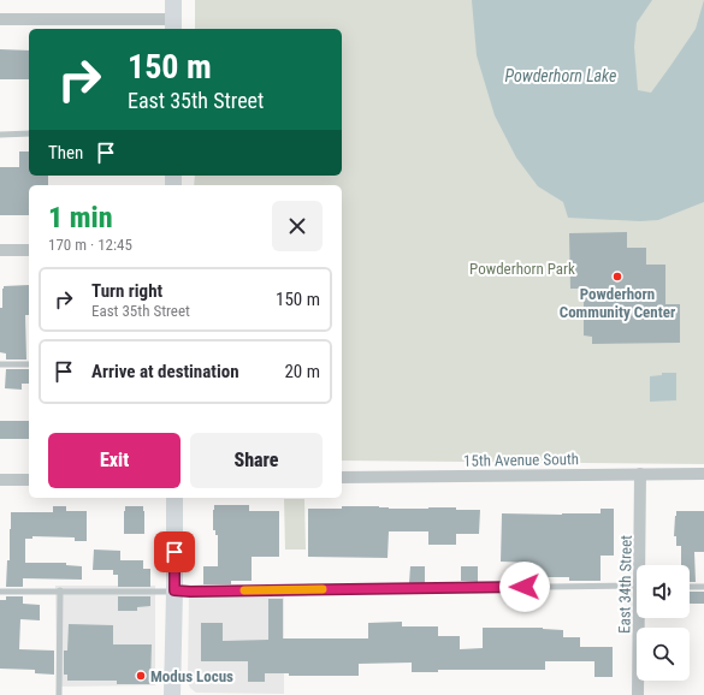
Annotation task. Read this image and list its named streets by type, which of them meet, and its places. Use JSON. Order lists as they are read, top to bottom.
{
  "streets": {
    "street": ["15th Avenue South", "East 34th Street"]
  },
  "crossings": [
    ["15th Avenue South", "East 34th Street"]
  ],
  "water": ["Powderhorn Lake"],
  "parks": ["Powderhorn Park"],
  "places": ["Powderhorn Community Center", "Modus Locus"],
  "page": {
    "turn": ["150 m", "East 35th Street"],
    "then": "Then",
    "heading": ["1 min", "170 m · 12:45"],
    "list": [
      {
        "name": "Turn right",
        "note": "East 35th Street",
        "value": "150 m"
      },
      {
        "name": "Arrive at destination",
        "value": "20 m"
      }
    ],
    "buttons": ["Exit", "Share"]
  }
}
